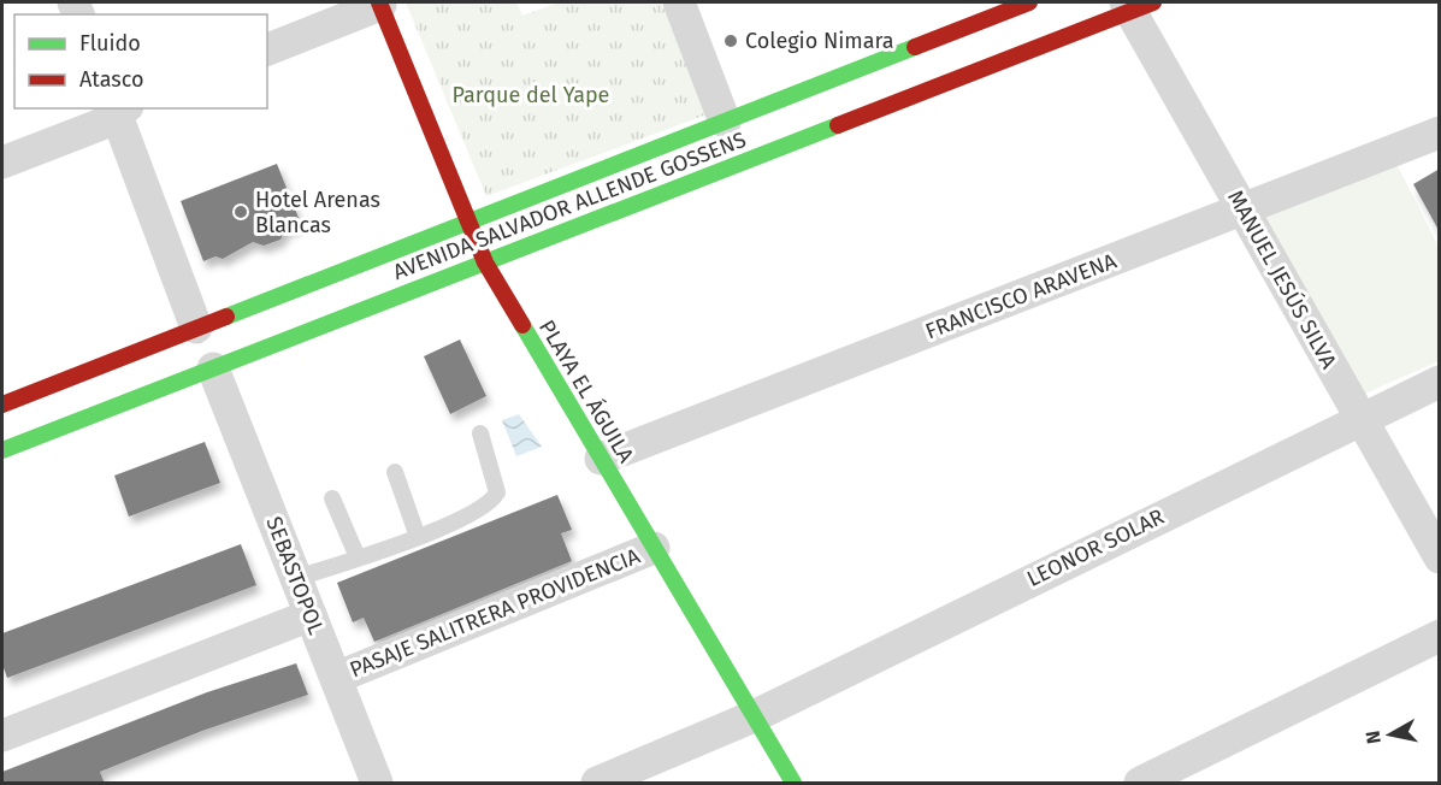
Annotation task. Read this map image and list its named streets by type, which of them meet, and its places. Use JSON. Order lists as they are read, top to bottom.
{
  "streets": {
    "main road": ["AVENIDA SALVADOR ALLENDE GOSSENS", "PLAYA EL ÁGUILA"],
    "street": [
      "MANUEL JESÚS SILVA",
      "FRANCISCO ARAVENA",
      "LEONOR SOLAR",
      "SEBASTOPOL",
      "PASAJE SALITRERA PROVIDENCIA"
    ]
  },
  "crossings": [
    ["AVENIDA SALVADOR ALLENDE GOSSENS", "MANUEL JESÚS SILVA"],
    ["AVENIDA SALVADOR ALLENDE GOSSENS", "PLAYA EL ÁGUILA"],
    ["AVENIDA SALVADOR ALLENDE GOSSENS", "SEBASTOPOL"],
    ["MANUEL JESÚS SILVA", "FRANCISCO ARAVENA"],
    ["MANUEL JESÚS SILVA", "LEONOR SOLAR"],
    ["FRANCISCO ARAVENA", "PLAYA EL ÁGUILA"],
    ["PLAYA EL ÁGUILA", "LEONOR SOLAR"],
    ["PLAYA EL ÁGUILA", "PASAJE SALITRERA PROVIDENCIA"],
    ["SEBASTOPOL", "PASAJE SALITRERA PROVIDENCIA"]
  ],
  "parks": ["Parque del Yape"],
  "places": ["Colegio Nimara", "Hotel Arenas Blancas"],
  "legend": ["Fluido", "Atasco"],
  "north": "left"
}
